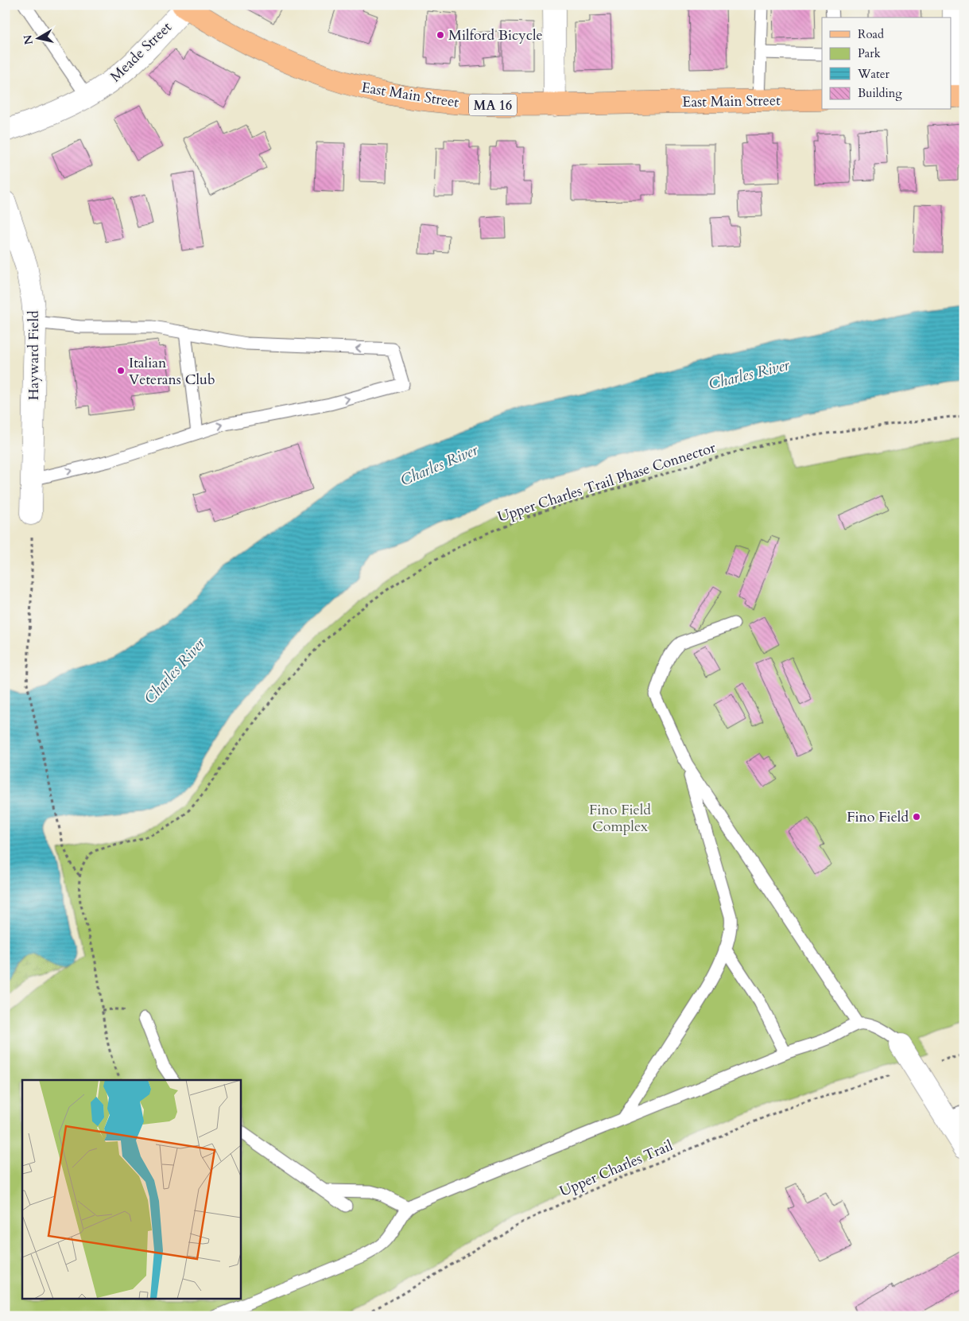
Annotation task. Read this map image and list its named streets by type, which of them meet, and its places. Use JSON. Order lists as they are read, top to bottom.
{
  "streets": {
    "main road": ["East Main Street", "MA 16"],
    "street": ["Meade Street", "Hayward Field"],
    "path": ["Upper Charles Trail Phase Connector", "Upper Charles Trail"]
  },
  "crossings": [
    ["Meade Street", "East Main Street"]
  ],
  "water": ["Charles River"],
  "parks": ["Fino Field Complex"],
  "places": ["Milford Bicycle", "Italian Veterans Club", "Fino Field"],
  "legend": [
    "Road",
    "Park",
    "Water",
    "Building"
  ],
  "north": "left"
}
